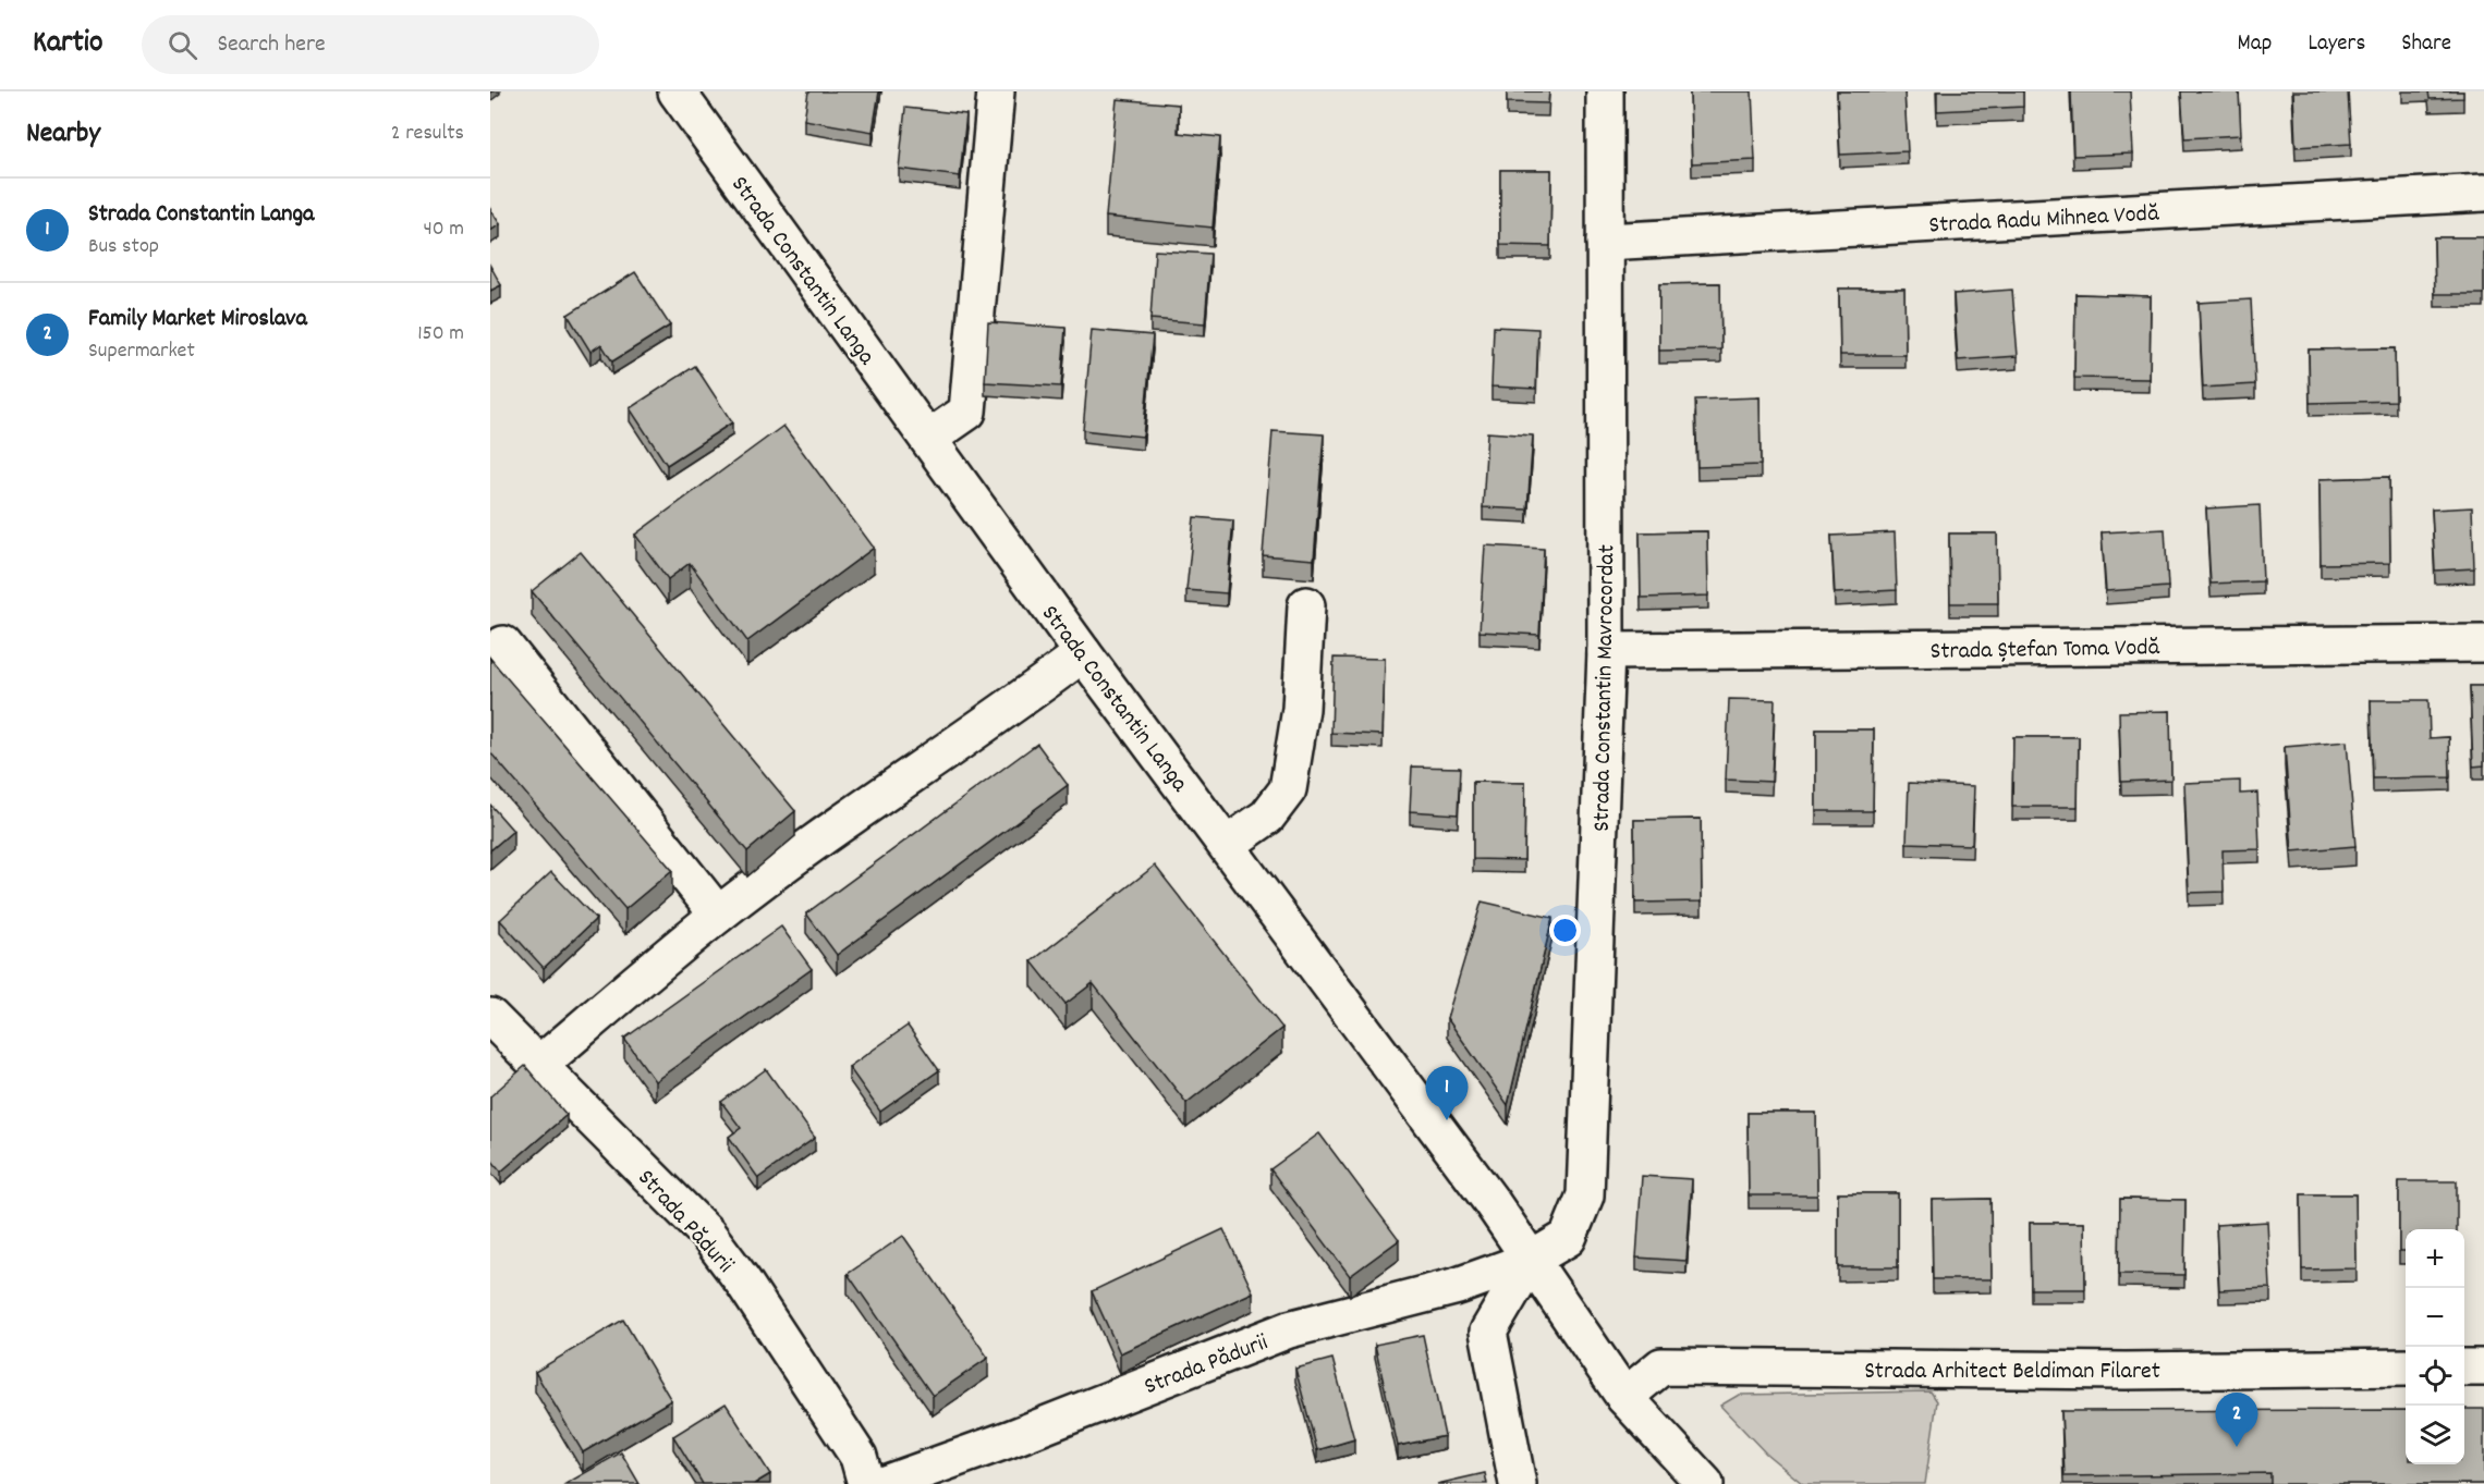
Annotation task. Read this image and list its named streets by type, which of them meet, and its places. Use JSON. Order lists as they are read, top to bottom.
{
  "streets": {
    "street": [
      "Strada Radu Mihnea Vodă",
      "Strada Constantin Langa",
      "Strada Ștefan Toma Vodă",
      "Strada Constantin Mavrocordat",
      "Strada Pădurii",
      "Strada Arhitect Beldiman Filaret"
    ]
  },
  "crossings": [
    ["Strada Radu Mihnea Vodă", "Strada Constantin Mavrocordat"],
    ["Strada Constantin Langa", "Strada Constantin Mavrocordat"],
    ["Strada Constantin Langa", "Strada Pădurii"],
    ["Strada Constantin Langa", "Strada Arhitect Beldiman Filaret"],
    ["Strada Ștefan Toma Vodă", "Strada Constantin Mavrocordat"],
    ["Strada Constantin Mavrocordat", "Strada Pădurii"]
  ],
  "page": {
    "header": "Kartio",
    "search": "Search here",
    "nav": ["Map", "Layers", "Share"],
    "heading": ["Nearby", "2 results"],
    "list": [
      {
        "mark": "1",
        "name": "Strada Constantin Langa",
        "note": "Bus stop",
        "value": "40 m"
      },
      {
        "mark": "2",
        "name": "Family Market Miroslava",
        "note": "Supermarket",
        "value": "150 m"
      }
    ],
    "pins": ["1", "2"],
    "map_buttons": ["+", "−"]
  }
}
